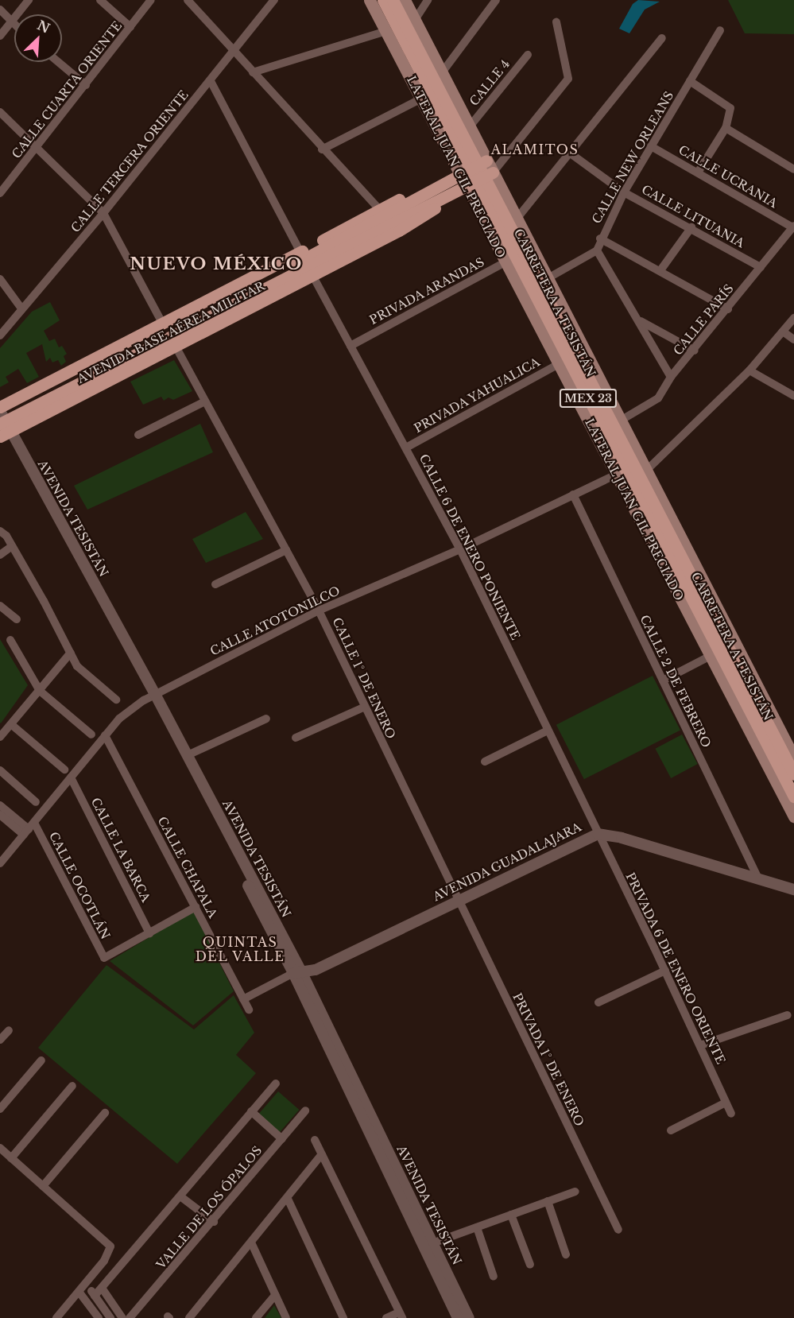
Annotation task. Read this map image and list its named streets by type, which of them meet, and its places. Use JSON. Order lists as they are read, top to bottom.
{
  "streets": {
    "main road": [
      "LATERAL JUAN GIL PRECIADO",
      "CARRETERA A TESISTÁN",
      "AVENIDA BASE AÉREA MILITAR",
      "MEX 23"
    ],
    "street": [
      "CALLE 4",
      "CALLE CUARTA ORIENTE",
      "CALLE NEW ORLEANS",
      "CALLE TERCERA ORIENTE",
      "CALLE UCRANIA",
      "CALLE LITUANIA",
      "PRIVADA ARANDAS",
      "CALLE PARÍS",
      "PRIVADA YAHUALICA",
      "AVENIDA TESISTÁN",
      "CALLE 6 DE ENERO PONIENTE",
      "CALLE ATOTONILCO",
      "CALLE 1° DE ENERO",
      "CALLE 2 DE FEBRERO",
      "CALLE LA BARCA",
      "AVENIDA GUADALAJARA",
      "CALLE CHAPALA",
      "CALLE OCOTLÁN",
      "PRIVADA 6 DE ENERO ORIENTE",
      "PRIVADA 1° DE ENERO",
      "VALLE DE LOS ÓPALOS"
    ]
  },
  "crossings": [
    ["CALLE 4", "LATERAL JUAN GIL PRECIADO"],
    ["CALLE NEW ORLEANS", "CALLE UCRANIA"],
    ["CALLE NEW ORLEANS", "CALLE LITUANIA"],
    ["LATERAL JUAN GIL PRECIADO", "PRIVADA ARANDAS"],
    ["LATERAL JUAN GIL PRECIADO", "CARRETERA A TESISTÁN"],
    ["LATERAL JUAN GIL PRECIADO", "CALLE PARÍS"],
    ["LATERAL JUAN GIL PRECIADO", "AVENIDA BASE AÉREA MILITAR"],
    ["LATERAL JUAN GIL PRECIADO", "PRIVADA YAHUALICA"],
    ["LATERAL JUAN GIL PRECIADO", "CALLE ATOTONILCO"],
    ["CALLE UCRANIA", "CALLE PARÍS"],
    ["CALLE LITUANIA", "CALLE PARÍS"],
    ["PRIVADA ARANDAS", "CARRETERA A TESISTÁN"],
    ["PRIVADA ARANDAS", "CALLE 6 DE ENERO PONIENTE"],
    ["CARRETERA A TESISTÁN", "AVENIDA BASE AÉREA MILITAR"],
    ["AVENIDA BASE AÉREA MILITAR", "AVENIDA TESISTÁN"],
    ["AVENIDA BASE AÉREA MILITAR", "CALLE 6 DE ENERO PONIENTE"],
    ["AVENIDA BASE AÉREA MILITAR", "CALLE 1° DE ENERO"],
    ["PRIVADA YAHUALICA", "CALLE 6 DE ENERO PONIENTE"],
    ["AVENIDA TESISTÁN", "CALLE ATOTONILCO"],
    ["AVENIDA TESISTÁN", "AVENIDA GUADALAJARA"],
    ["CALLE 6 DE ENERO PONIENTE", "CALLE ATOTONILCO"],
    ["CALLE 6 DE ENERO PONIENTE", "AVENIDA GUADALAJARA"],
    ["CALLE 6 DE ENERO PONIENTE", "PRIVADA 6 DE ENERO ORIENTE"],
    ["CALLE ATOTONILCO", "CALLE 1° DE ENERO"],
    ["CALLE ATOTONILCO", "CALLE 2 DE FEBRERO"],
    ["CALLE ATOTONILCO", "CALLE LA BARCA"],
    ["CALLE ATOTONILCO", "CALLE CHAPALA"],
    ["CALLE ATOTONILCO", "CALLE OCOTLÁN"],
    ["CALLE 1° DE ENERO", "AVENIDA GUADALAJARA"],
    ["CALLE 1° DE ENERO", "PRIVADA 1° DE ENERO"],
    ["CALLE 2 DE FEBRERO", "AVENIDA GUADALAJARA"],
    ["CALLE LA BARCA", "CALLE OCOTLÁN"],
    ["AVENIDA GUADALAJARA", "CALLE CHAPALA"],
    ["AVENIDA GUADALAJARA", "PRIVADA 6 DE ENERO ORIENTE"],
    ["AVENIDA GUADALAJARA", "PRIVADA 1° DE ENERO"]
  ],
  "districts": ["ALAMITOS", "NUEVO MÉXICO", "QUINTAS DEL VALLE"],
  "north": "top right"
}
